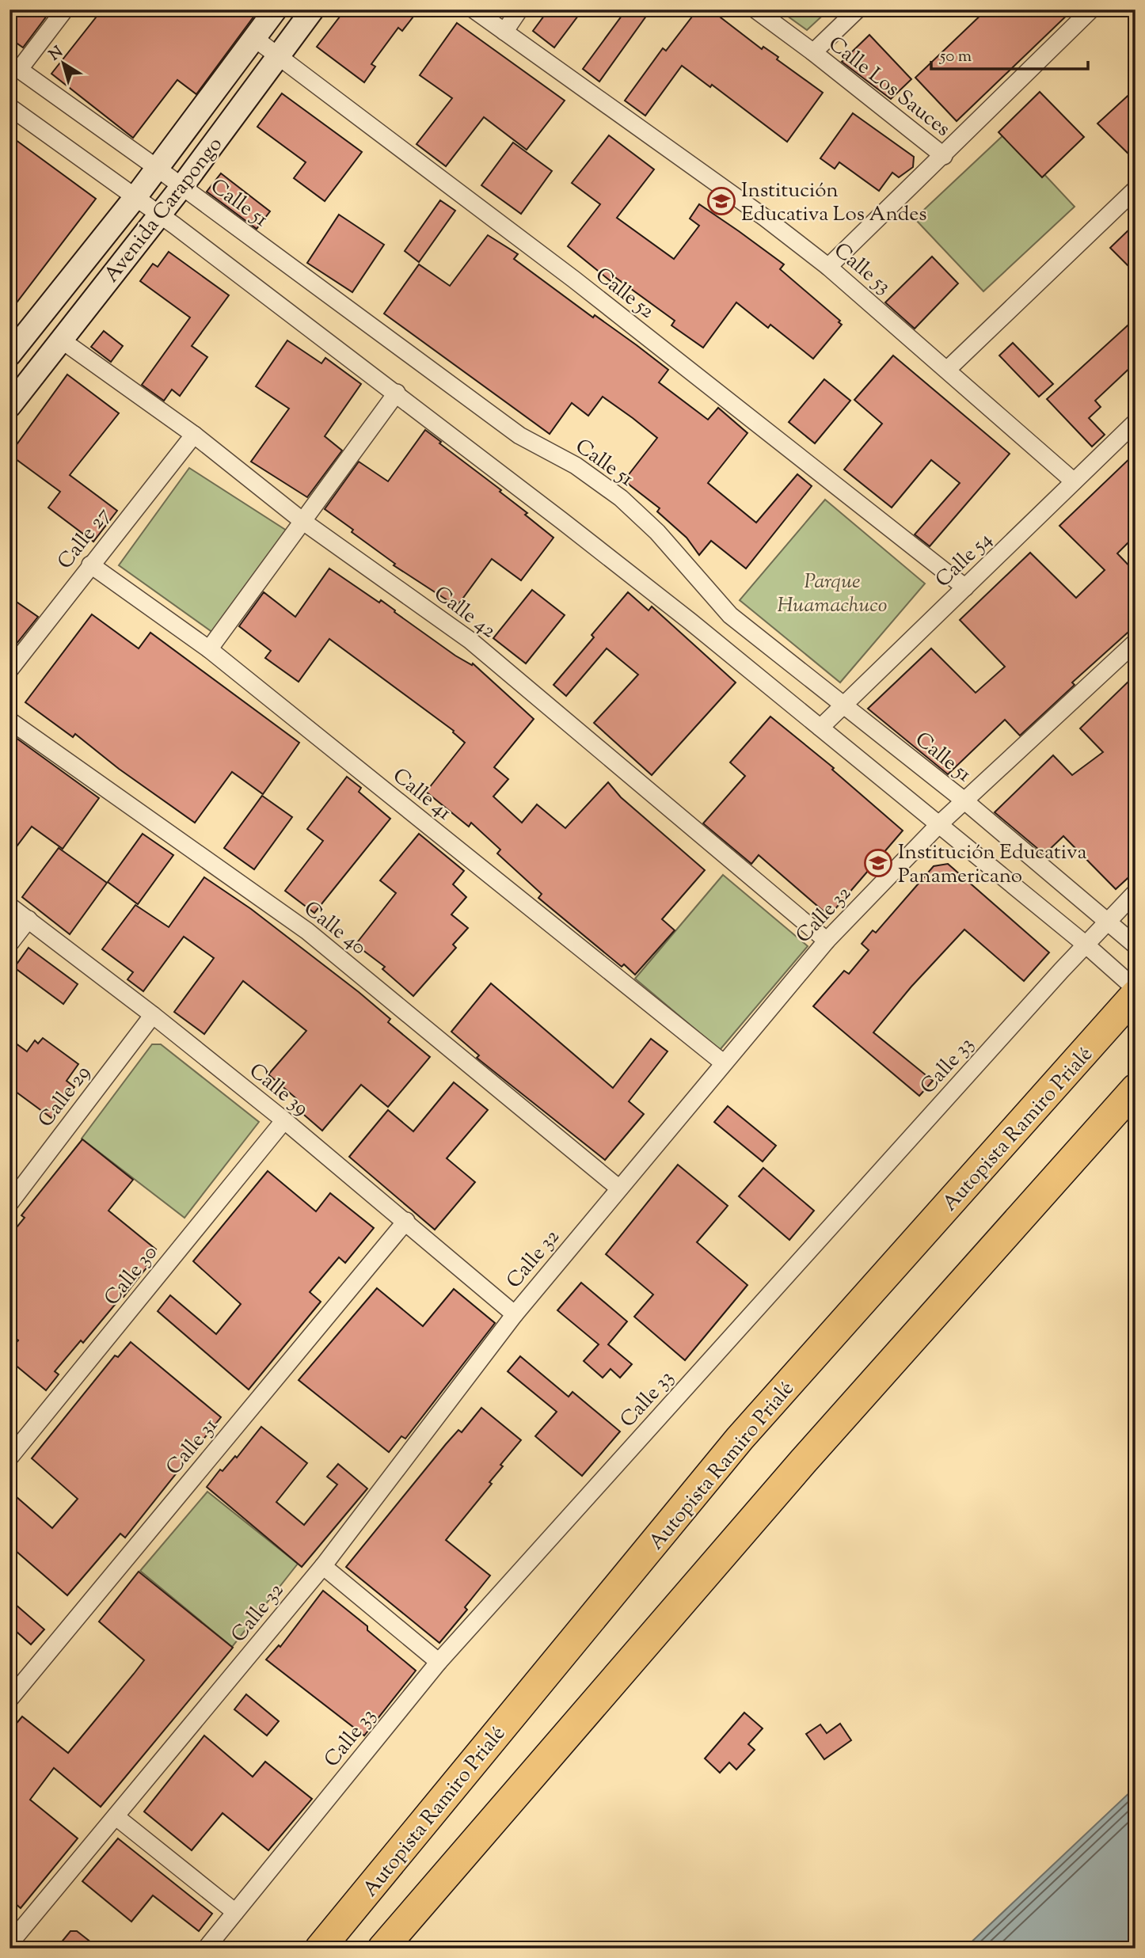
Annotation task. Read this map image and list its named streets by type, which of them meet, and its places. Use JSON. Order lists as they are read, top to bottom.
{
  "streets": {
    "highway": ["Autopista Ramiro Prialé"],
    "street": [
      "Calle Los Sauces",
      "Calle 51",
      "Avenida Carapongo",
      "Calle 53",
      "Calle 52",
      "Calle 27",
      "Calle 54",
      "Calle 42",
      "Calle 41",
      "Calle 32",
      "Calle 40",
      "Calle 33",
      "Calle 39",
      "Calle 29",
      "Calle 30",
      "Calle 31"
    ]
  },
  "crossings": [
    ["Calle 51", "Avenida Carapongo"],
    ["Calle 51", "Calle 54"],
    ["Calle 51", "Calle 32"],
    ["Calle 51", "Calle 33"],
    ["Avenida Carapongo", "Calle 52"],
    ["Avenida Carapongo", "Calle 42"],
    ["Calle 53", "Calle 54"],
    ["Calle 52", "Calle 54"],
    ["Calle 27", "Calle 42"],
    ["Calle 27", "Calle 41"],
    ["Calle 42", "Calle 32"],
    ["Calle 41", "Calle 32"],
    ["Calle 32", "Calle 40"],
    ["Calle 32", "Calle 39"],
    ["Calle 39", "Calle 29"],
    ["Calle 39", "Calle 30"],
    ["Calle 39", "Calle 31"]
  ],
  "parks": ["Parque Huamachuco"],
  "places": {
    "school or university": ["Institución Educativa Los Andes", "Institución Educativa Panamericano"]
  },
  "scale_bar": "50 m",
  "north": "top left"
}
